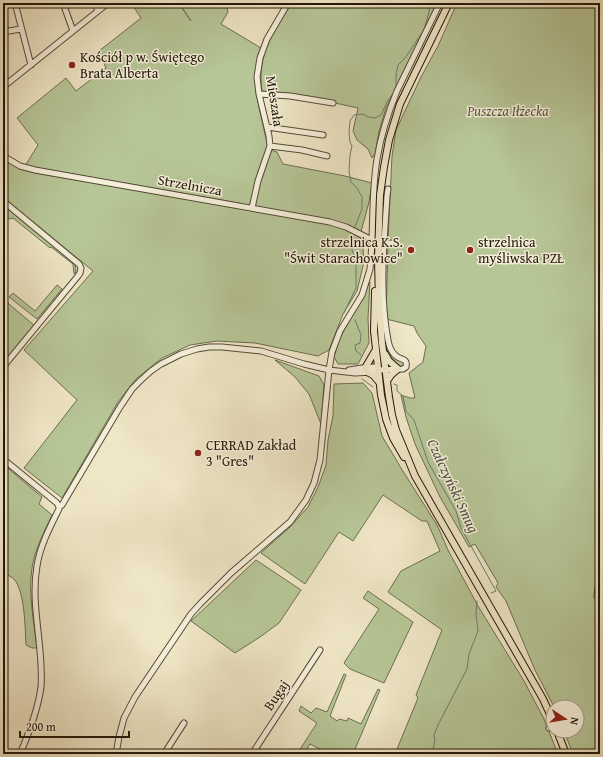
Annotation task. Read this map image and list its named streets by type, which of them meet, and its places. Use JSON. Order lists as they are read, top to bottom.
{
  "streets": {
    "street": ["Mieszała", "Strzelnicza", "Bugaj"]
  },
  "crossings": [
    ["Mieszała", "Strzelnicza"]
  ],
  "water": ["Czałczyński Smug"],
  "parks": ["Puszcza Iłżecka"],
  "places": [
    "Kościół p w. Świętego Brata Alberta",
    "strzelnica K.S. \"Świt Starachowice\"",
    "strzelnica myśliwska PZŁ",
    "CERRAD Zakład 3 \"Gres\""
  ],
  "scale_bar": "200 m",
  "north": "right"
}
